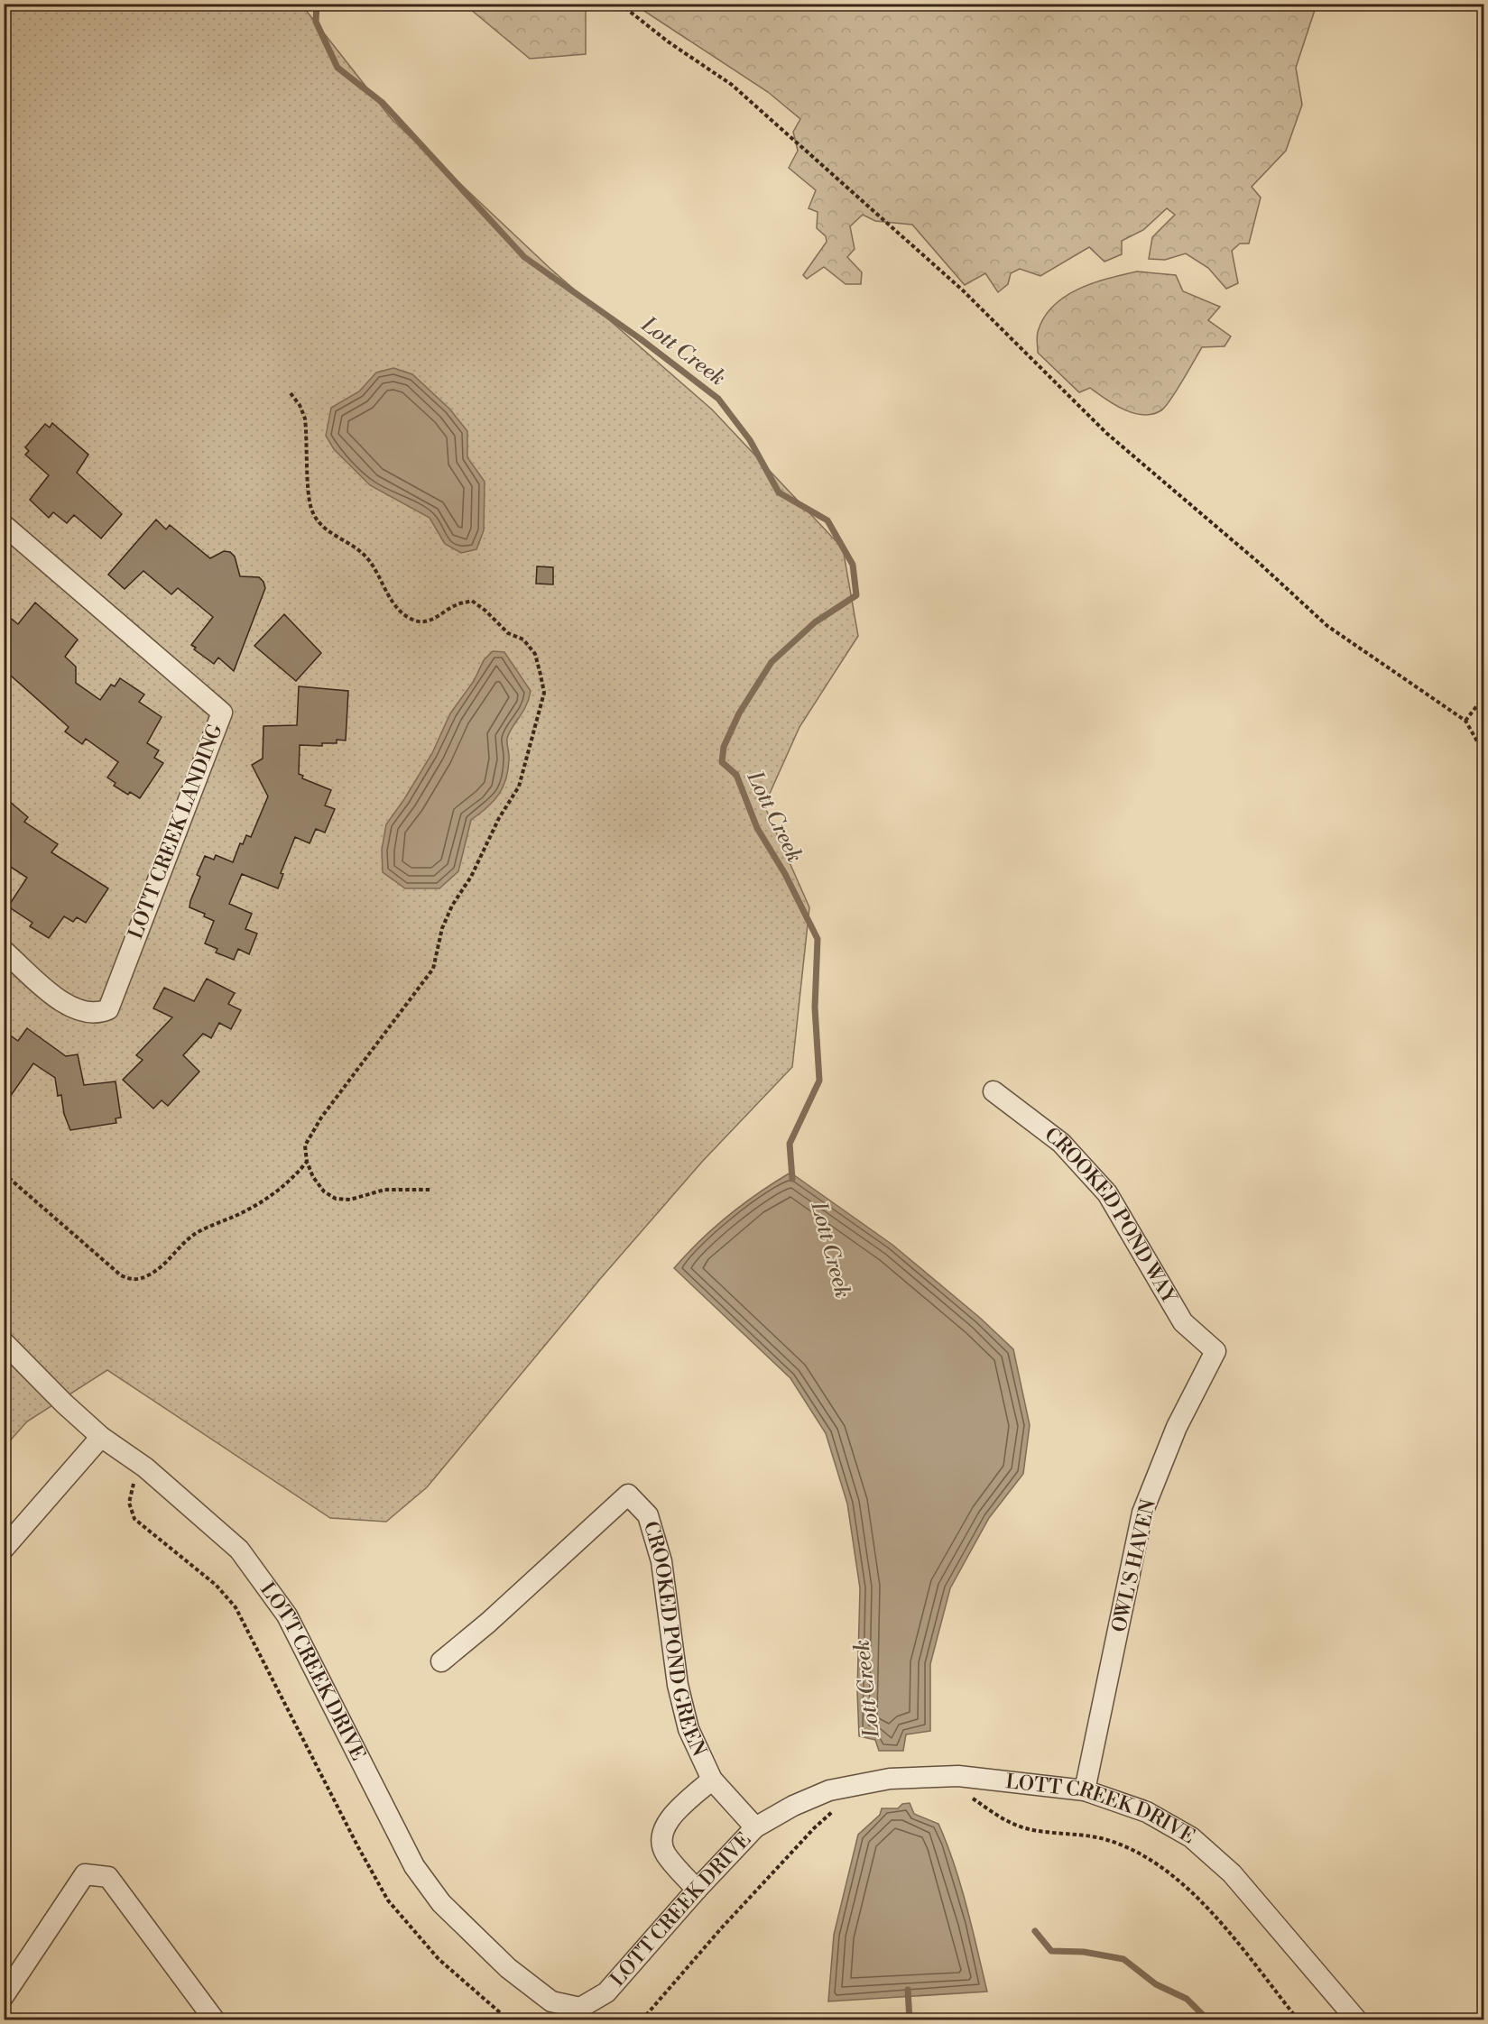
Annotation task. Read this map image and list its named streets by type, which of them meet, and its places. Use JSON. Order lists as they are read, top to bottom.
{
  "streets": {
    "street": [
      "LOTT CREEK LANDING",
      "CROOKED POND WAY",
      "OWL'S HAVEN",
      "CROOKED POND GREEN",
      "LOTT CREEK DRIVE"
    ]
  },
  "crossings": [
    ["CROOKED POND WAY", "OWL'S HAVEN"],
    ["OWL'S HAVEN", "LOTT CREEK DRIVE"],
    ["CROOKED POND GREEN", "LOTT CREEK DRIVE"]
  ],
  "water": ["Lott Creek"]
}
